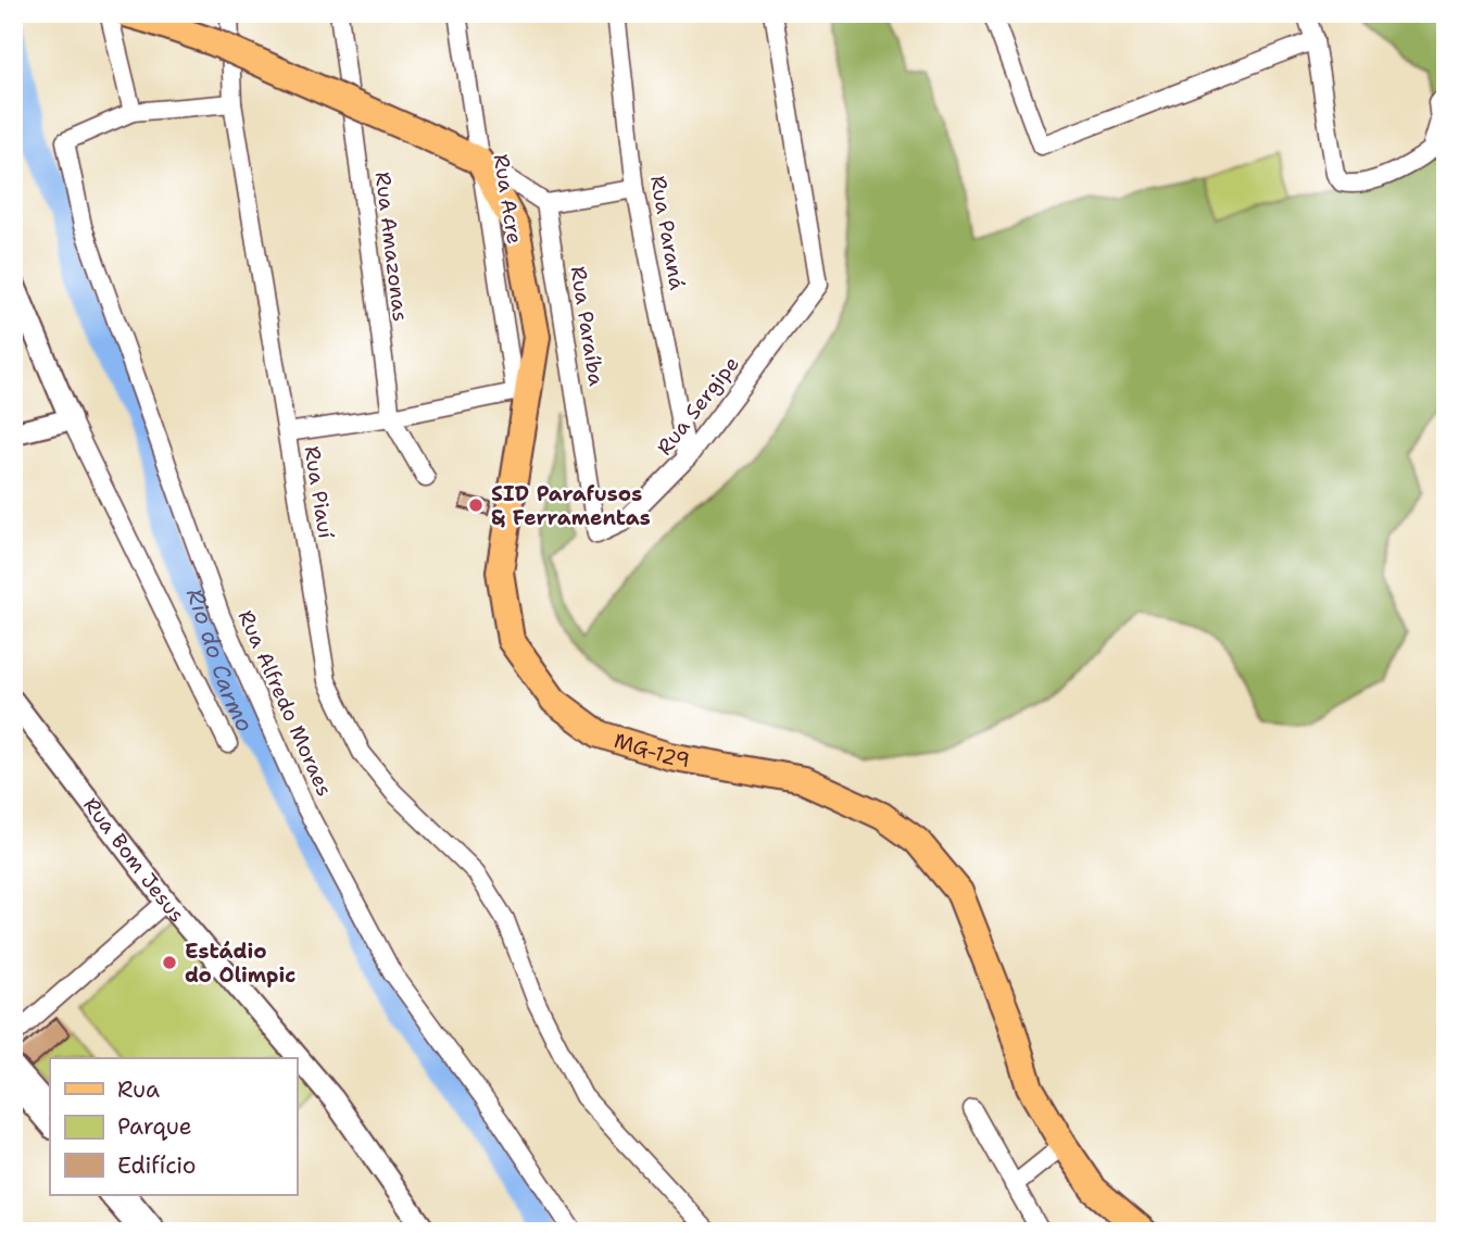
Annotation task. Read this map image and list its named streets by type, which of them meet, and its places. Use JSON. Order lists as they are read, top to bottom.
{
  "streets": {
    "main road": ["MG-129"],
    "street": [
      "Rua Acre",
      "Rua Paraná",
      "Rua Amazonas",
      "Rua Paraíba",
      "Rua Sergipe",
      "Rua Piauí",
      "Rua Alfredo Moraes",
      "Rua Bom Jesus"
    ]
  },
  "crossings": [
    ["Rua Acre", "Rua Amazonas"],
    ["Rua Acre", "MG-129"],
    ["Rua Paraná", "Rua Sergipe"],
    ["Rua Paraíba", "Rua Sergipe"]
  ],
  "water": ["Rio do Carmo"],
  "places": ["SID Parafusos & Ferramentas", "Estádio do Olimpic"],
  "legend": ["Rua", "Parque", "Edifício"]
}
